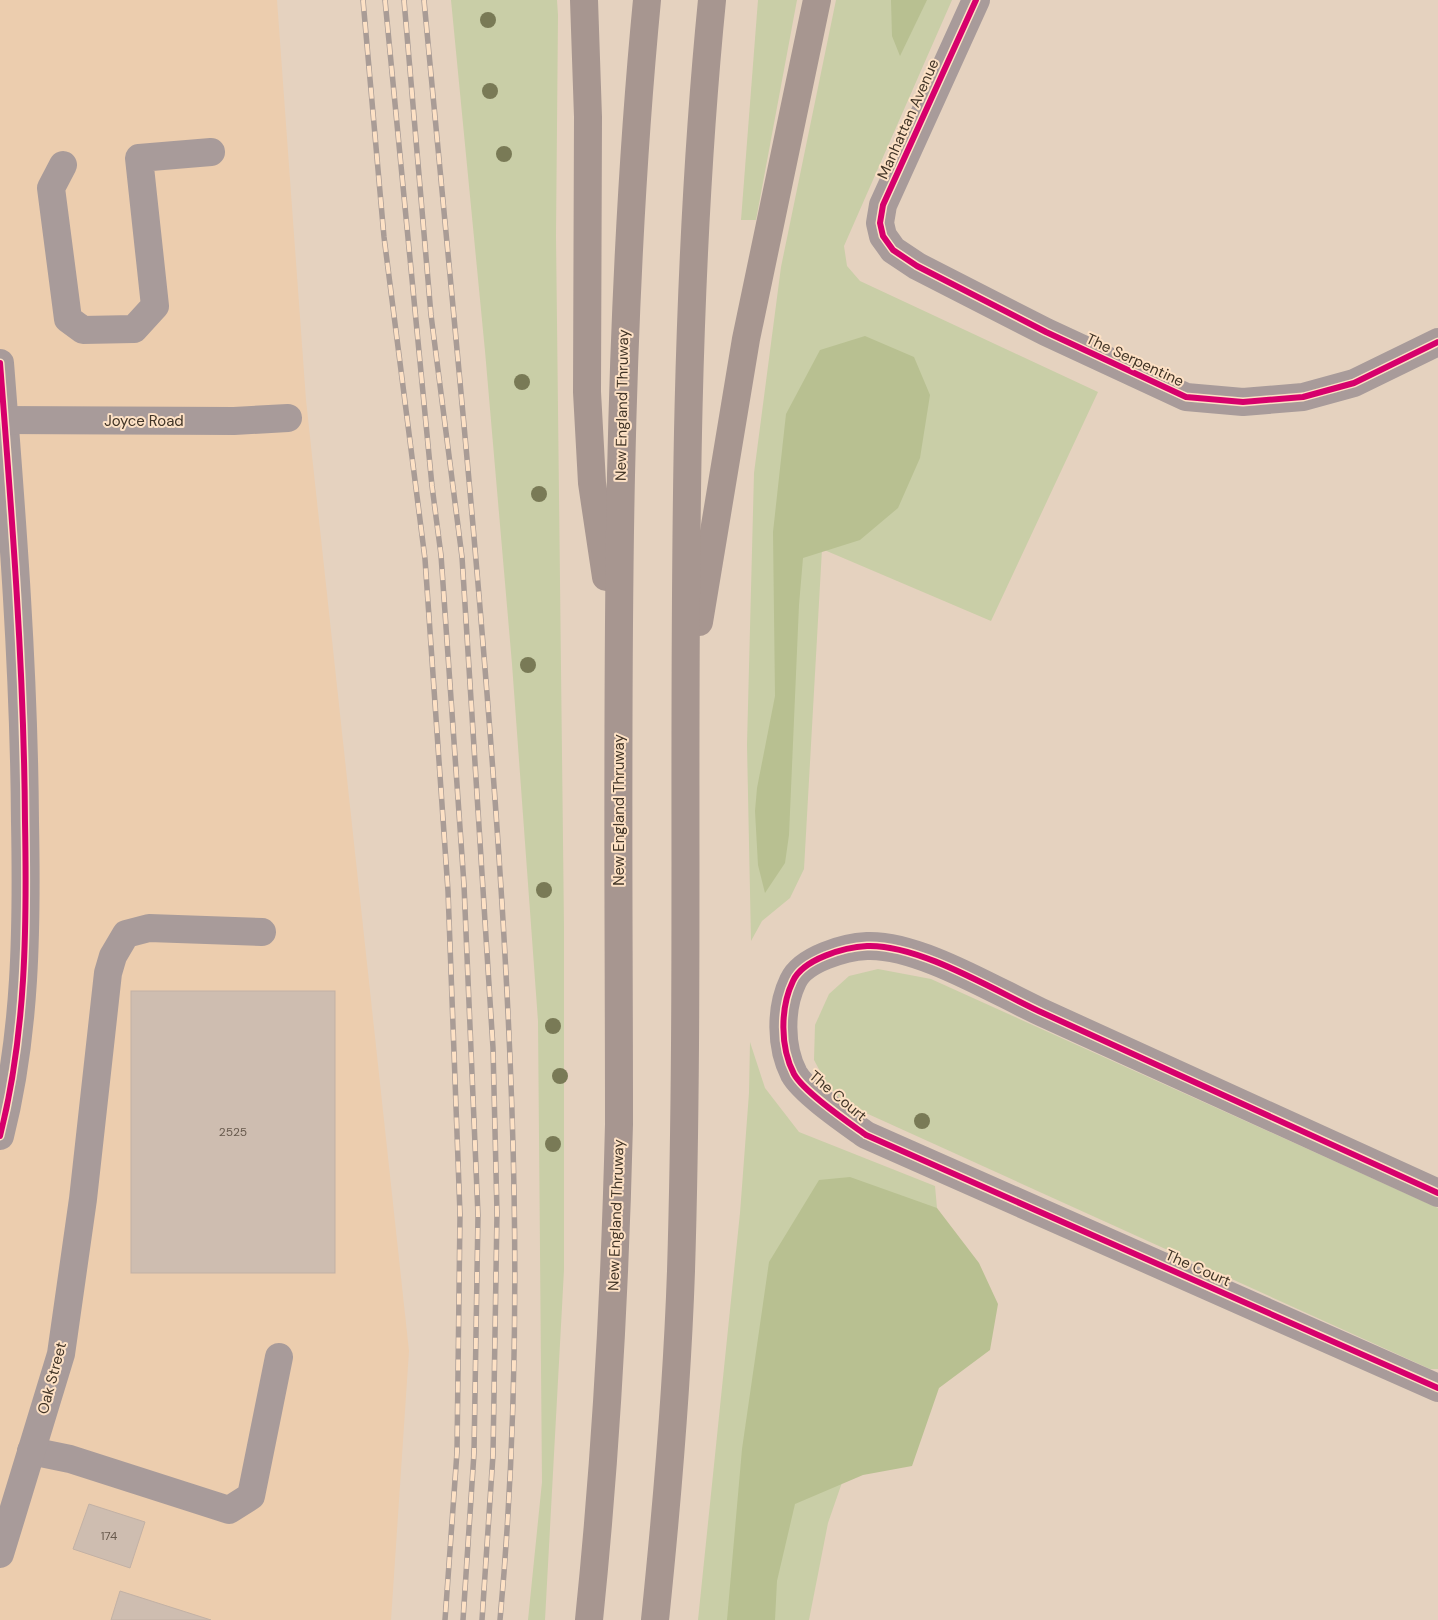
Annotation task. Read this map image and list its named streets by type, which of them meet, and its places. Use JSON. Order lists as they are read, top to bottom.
{
  "streets": {
    "highway": ["New England Thruway"],
    "street": [
      "Manhattan Avenue",
      "The Serpentine",
      "Joyce Road",
      "The Court",
      "Oak Street"
    ]
  },
  "crossings": [
    ["Manhattan Avenue", "The Serpentine"]
  ],
  "house_numbers": ["2525", "174"]
}
